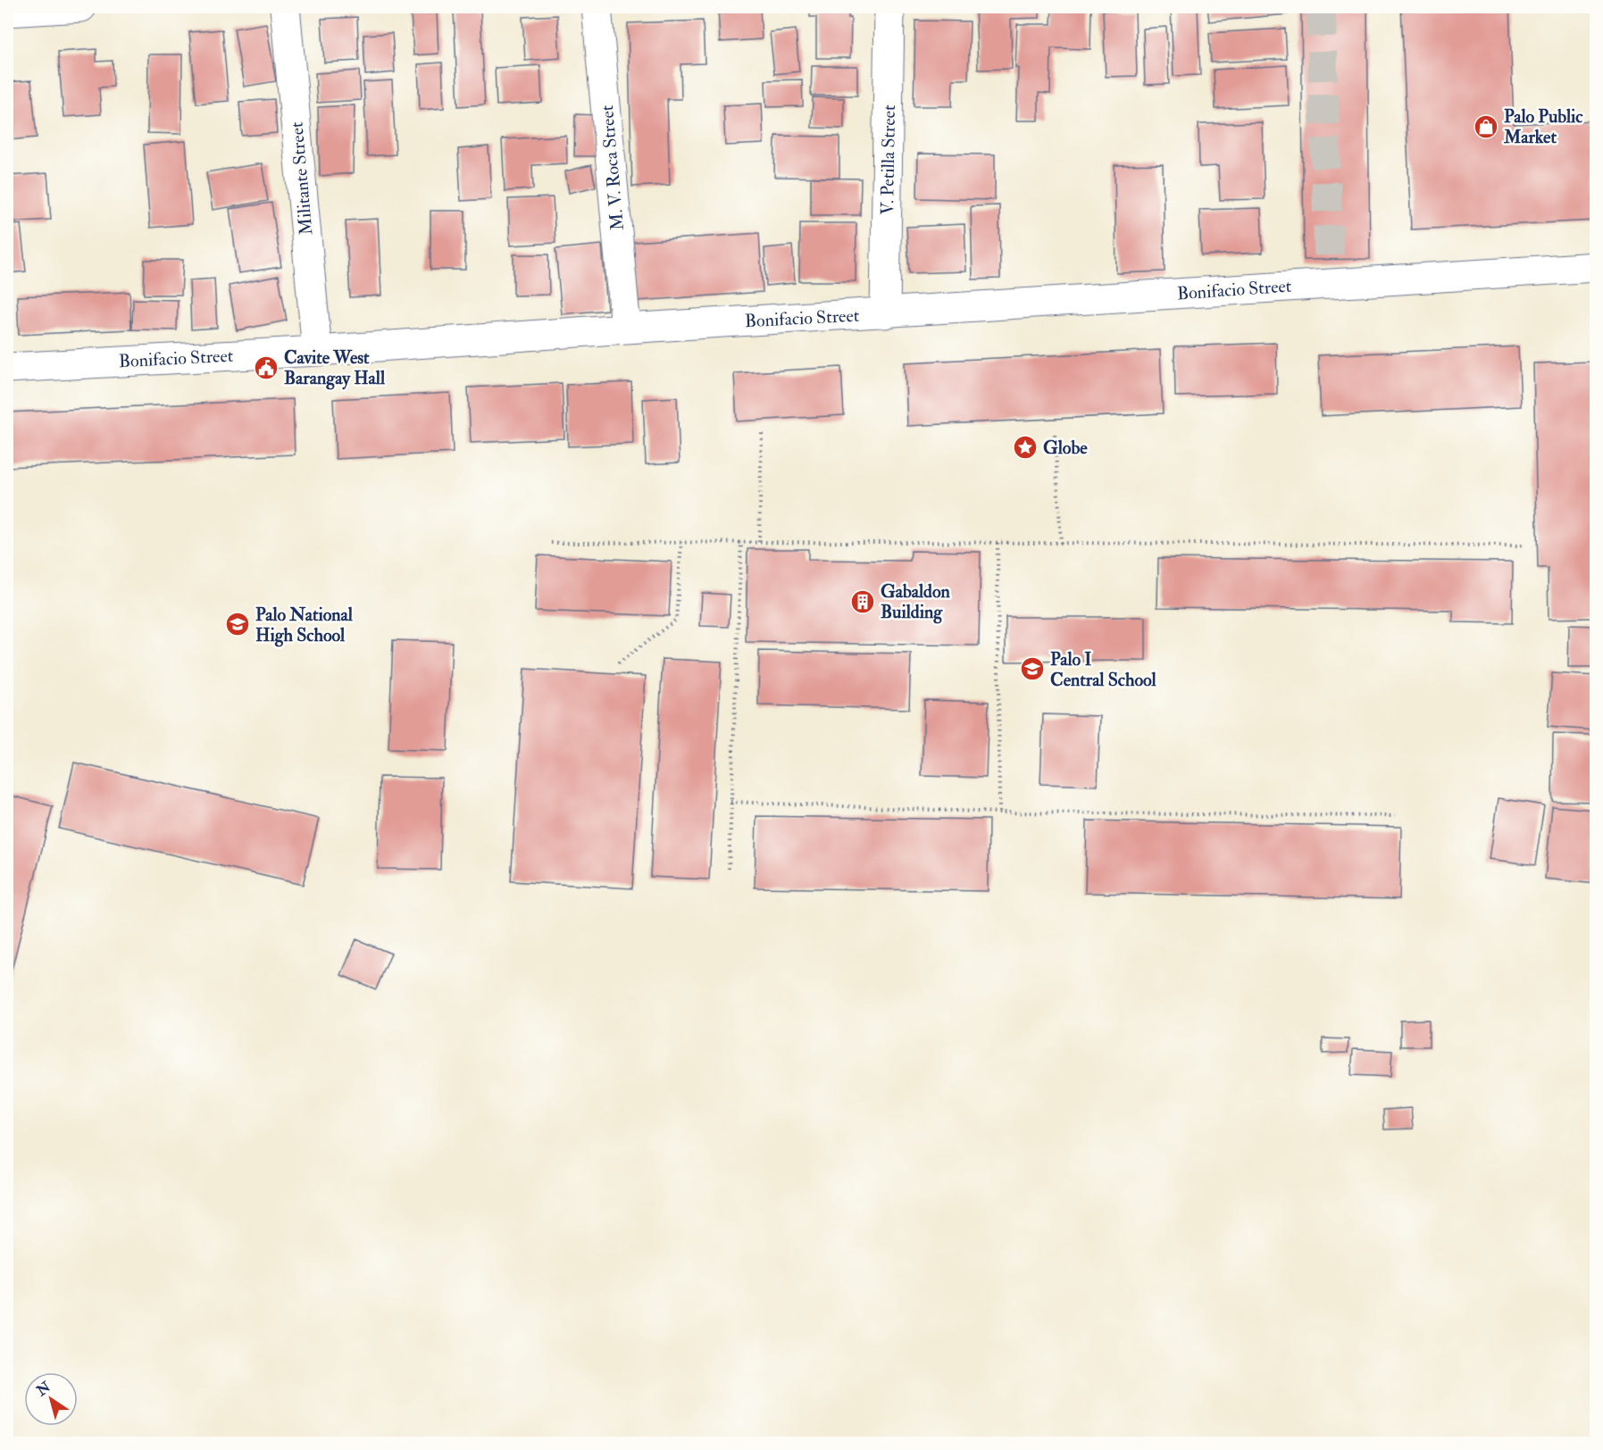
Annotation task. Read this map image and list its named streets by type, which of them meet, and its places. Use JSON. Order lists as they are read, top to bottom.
{
  "streets": {
    "street": [
      "V. Petilla Street",
      "M. V. Roca Street",
      "Militante Street",
      "Bonifacio Street"
    ]
  },
  "crossings": [
    ["V. Petilla Street", "Bonifacio Street"],
    ["M. V. Roca Street", "Bonifacio Street"],
    ["Militante Street", "Bonifacio Street"]
  ],
  "places": {
    "shop": ["Palo Public Market"],
    "public building": ["Cavite West Barangay Hall"],
    "place": ["Globe"],
    "building": ["Gabaldon Building"],
    "school or university": ["Palo National High School", "Palo I Central School"]
  },
  "north": "top left"
}
